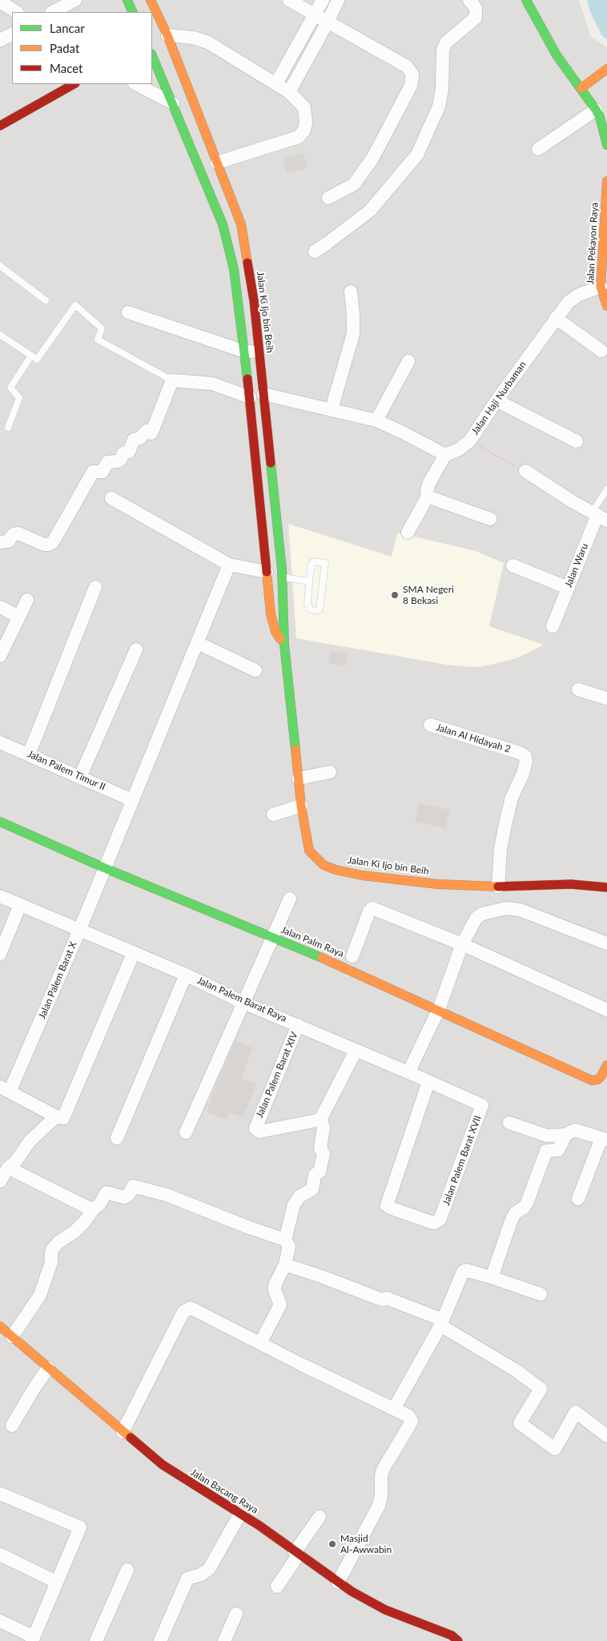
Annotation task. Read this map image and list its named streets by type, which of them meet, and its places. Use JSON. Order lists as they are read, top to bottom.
{
  "streets": {
    "street": [
      "Jalan Pekayon Raya",
      "Jalan Ki Ijo bin Beih",
      "Jalan Haji Nurbaman",
      "Jalan Waru",
      "Jalan Al Hidayah 2",
      "Jalan Palem Timur II",
      "Jalan Palm Raya",
      "Jalan Palem Barat X",
      "Jalan Palem Barat Raya",
      "Jalan Palem Barat XIV",
      "Jalan Palem Barat XVII",
      "Jalan Bacang Raya"
    ]
  },
  "crossings": [
    ["Jalan Pekayon Raya", "Jalan Haji Nurbaman"],
    ["Jalan Ki Ijo bin Beih", "Jalan Al Hidayah 2"],
    ["Jalan Palem Timur II", "Jalan Palem Barat X"],
    ["Jalan Palm Raya", "Jalan Palem Barat X"],
    ["Jalan Palem Barat X", "Jalan Palem Barat Raya"],
    ["Jalan Palem Barat Raya", "Jalan Palem Barat XIV"],
    ["Jalan Palem Barat Raya", "Jalan Palem Barat XVII"]
  ],
  "places": ["SMA Negeri 8 Bekasi", "Masjid Al-Awwabin"],
  "legend": ["Lancar", "Padat", "Macet"]
}
